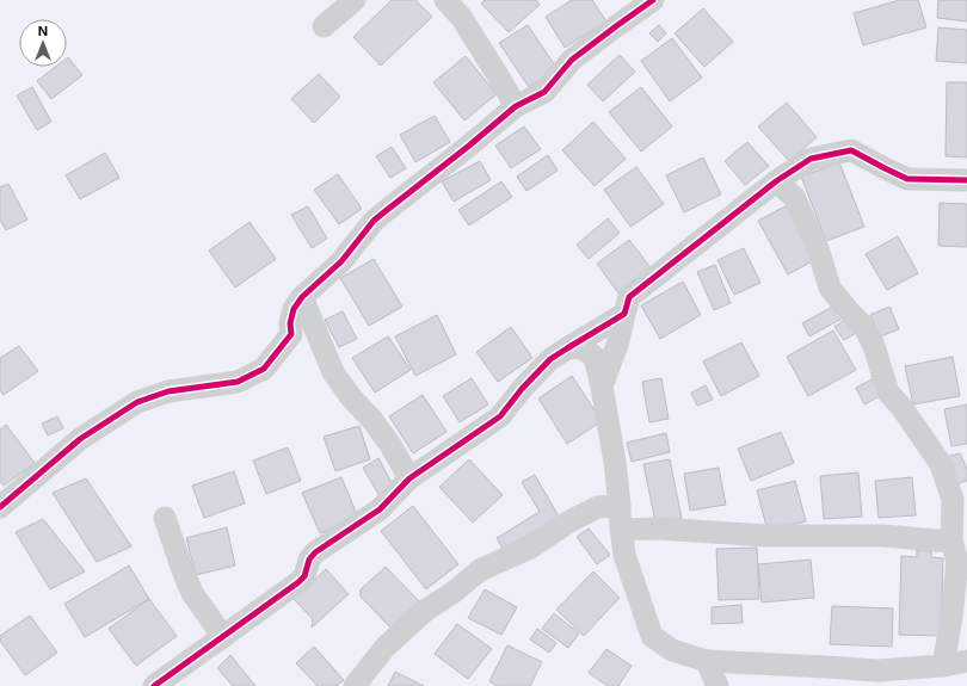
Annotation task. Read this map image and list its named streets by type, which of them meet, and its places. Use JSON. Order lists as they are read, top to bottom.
{
  "north": "top"
}
